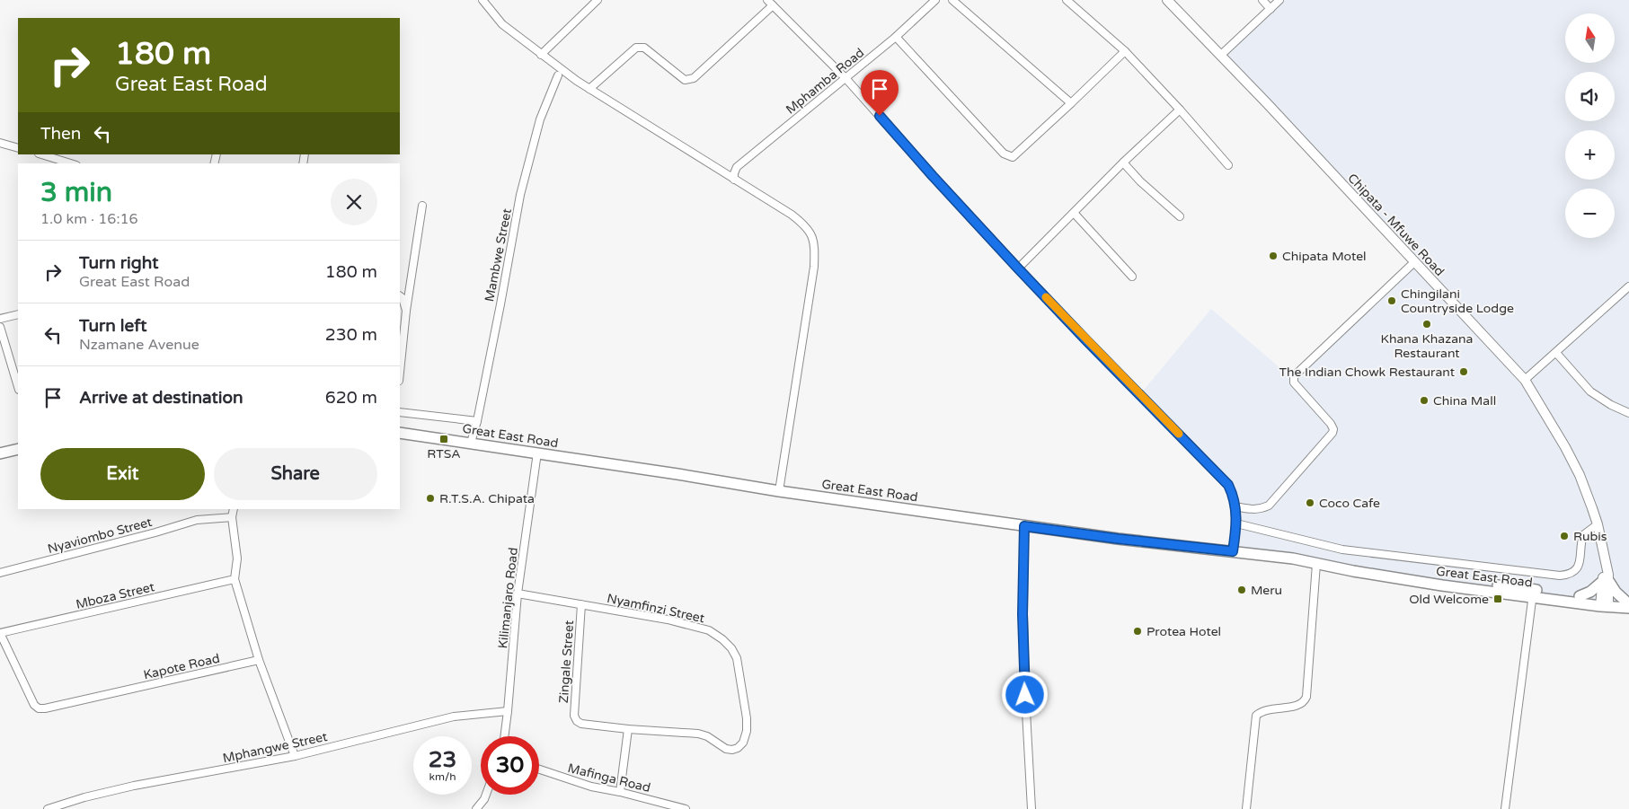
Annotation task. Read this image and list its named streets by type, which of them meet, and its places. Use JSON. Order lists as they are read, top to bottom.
{
  "streets": {
    "highway": ["Great East Road"],
    "main road": ["Chipata - Mfuwe Road"],
    "street": [
      "Mphamba Road",
      "Mambwe Street",
      "Nyaviombo Street",
      "Mboza Street",
      "Kilimanjaro Road",
      "Nyamfinzi Street",
      "Zingale Street",
      "Kapote Road",
      "Mphangwe Street",
      "Mafinga Road"
    ]
  },
  "crossings": [
    ["Chipata - Mfuwe Road", "Great East Road"],
    ["Mambwe Street", "Great East Road"],
    ["Great East Road", "Kilimanjaro Road"],
    ["Mboza Street", "Kapote Road"],
    ["Kilimanjaro Road", "Nyamfinzi Street"],
    ["Kilimanjaro Road", "Mphangwe Street"],
    ["Nyamfinzi Street", "Zingale Street"]
  ],
  "places": {
    "other": [
      "Chipata Motel",
      "Chingilani Countryside Lodge",
      "Khana Khazana Restaurant",
      "The Indian Chowk Restaurant",
      "China Mall",
      "R.T.S.A. Chipata",
      "Coco Cafe",
      "Rubis",
      "Meru",
      "Protea Hotel"
    ],
    "transit": ["RTSA", "Old Welcome"]
  },
  "north": "top",
  "page": {
    "map_buttons": ["+", "−"],
    "turn": ["180 m", "Great East Road"],
    "then": "Then",
    "heading": ["3 min", "1.0 km · 16:16"],
    "list": [
      {
        "name": "Turn right",
        "note": "Great East Road",
        "value": "180 m"
      },
      {
        "name": "Turn left",
        "note": "Nzamane Avenue",
        "value": "230 m"
      },
      {
        "name": "Arrive at destination",
        "value": "620 m"
      }
    ],
    "buttons": ["Exit", "Share"],
    "speed": "23 km/h",
    "limit": "30"
  }
}
